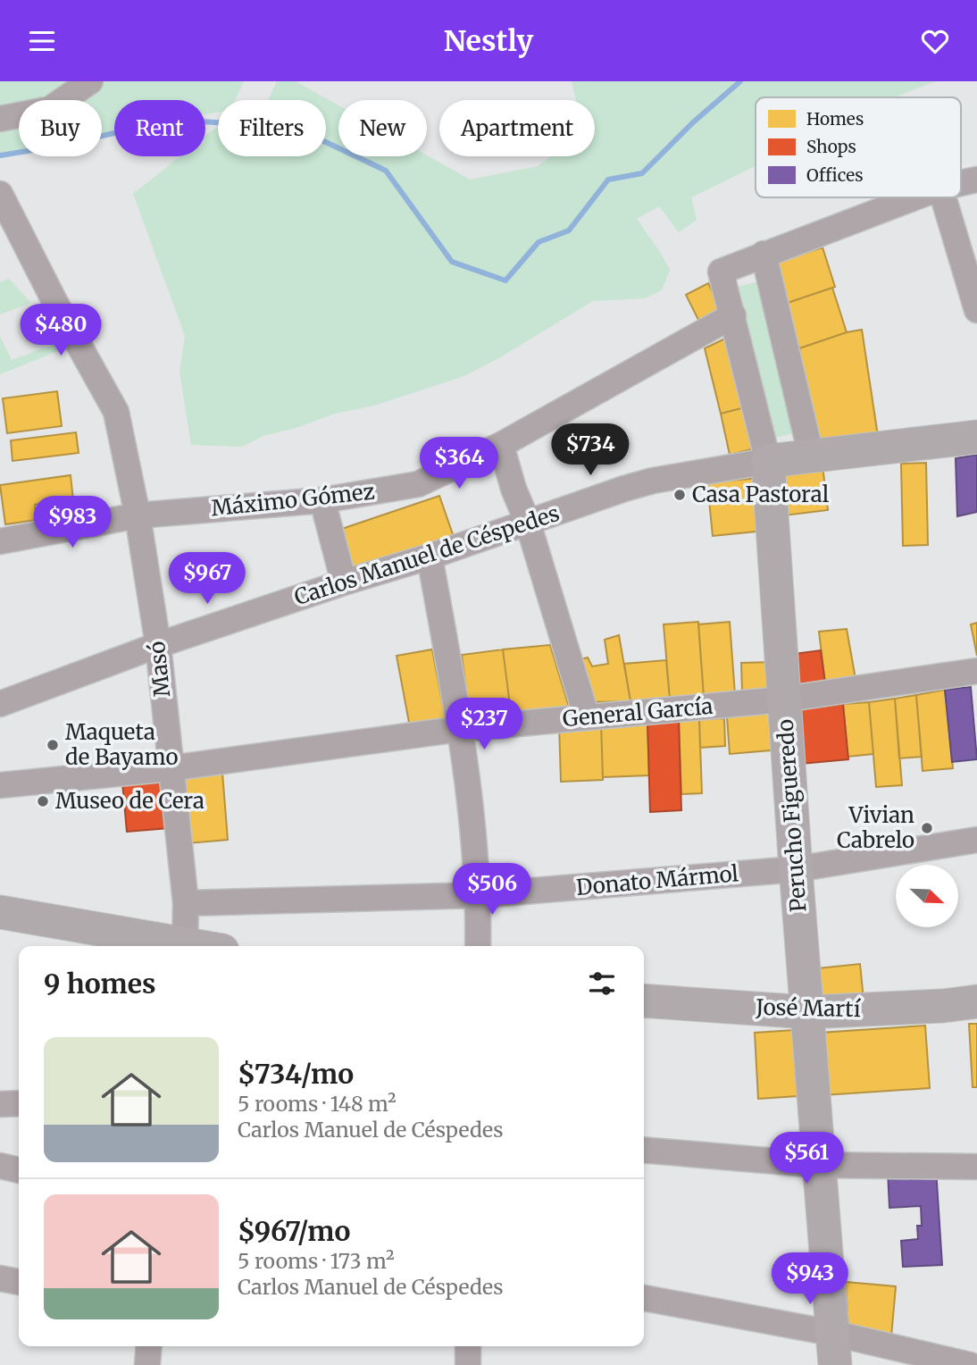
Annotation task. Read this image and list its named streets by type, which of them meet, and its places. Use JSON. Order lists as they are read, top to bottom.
{
  "streets": {
    "main road": ["Carlos Manuel de Céspedes", "Perucho Figueredo", "José Martí"],
    "street": [
      "Máximo Gómez",
      "Masó",
      "General García",
      "Donato Mármol"
    ]
  },
  "crossings": [
    ["Máximo Gómez", "Masó"],
    ["Máximo Gómez", "Perucho Figueredo"],
    ["Carlos Manuel de Céspedes", "Masó"],
    ["Carlos Manuel de Céspedes", "Perucho Figueredo"],
    ["Masó", "General García"],
    ["Masó", "Donato Mármol"],
    ["General García", "Perucho Figueredo"],
    ["Perucho Figueredo", "Donato Mármol"],
    ["Perucho Figueredo", "José Martí"]
  ],
  "places": [
    "Casa Pastoral",
    "Maqueta de Bayamo",
    "Museo de Cera",
    "Vivian Cabrelo"
  ],
  "legend": ["Homes", "Shops", "Offices"],
  "north": "bottom right",
  "page": {
    "header": "Nestly",
    "chip": [
      "Buy",
      "Rent",
      "Filters",
      "New",
      "Apartment"
    ],
    "price": [
      "$480",
      "$734",
      "$364",
      "$983",
      "$967",
      "$237",
      "$506",
      "$561",
      "$943"
    ],
    "heading": "9 homes",
    "list": [
      {
        "name": "$734/mo",
        "note": "5 rooms · 148 m² · Carlos Manuel de Céspedes"
      },
      {
        "name": "$967/mo",
        "note": "5 rooms · 173 m² · Carlos Manuel de Céspedes"
      }
    ]
  }
}
